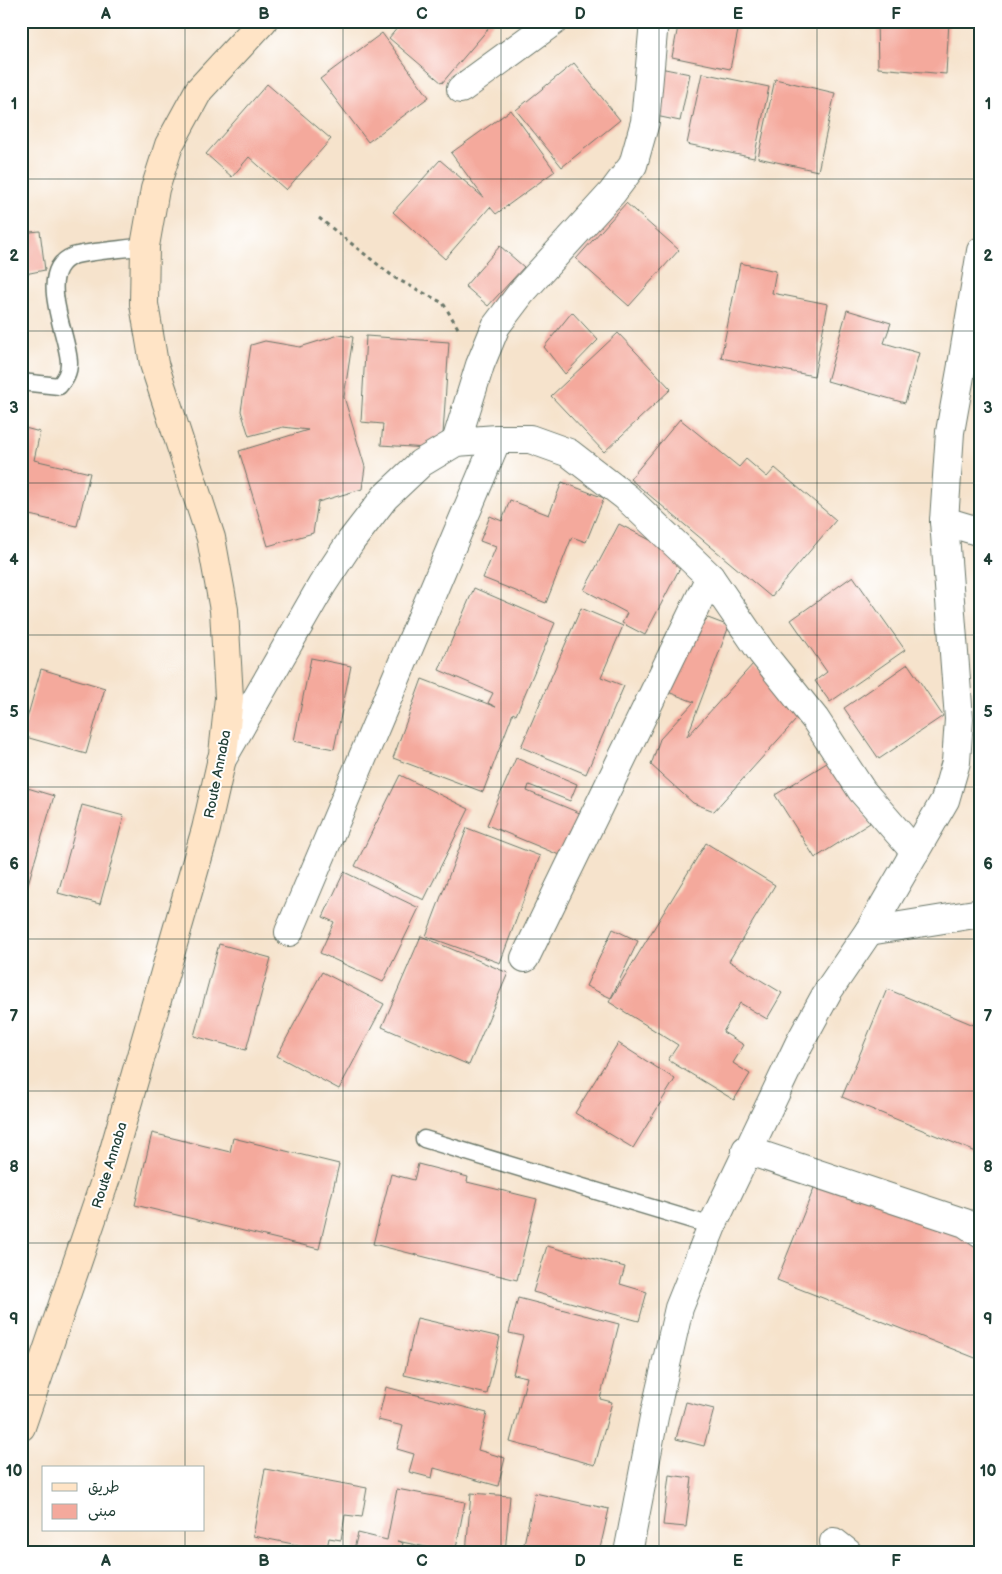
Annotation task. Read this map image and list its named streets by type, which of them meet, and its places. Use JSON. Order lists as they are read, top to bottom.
{
  "streets": {
    "main road": ["Route Annaba"]
  },
  "legend": ["طريق", "مبنى"],
  "grid": {
    "columns": [
      "A",
      "B",
      "C",
      "D",
      "E",
      "F"
    ],
    "rows": [
      "1",
      "2",
      "3",
      "4",
      "5",
      "6",
      "7",
      "8",
      "9",
      "10"
    ]
  }
}
